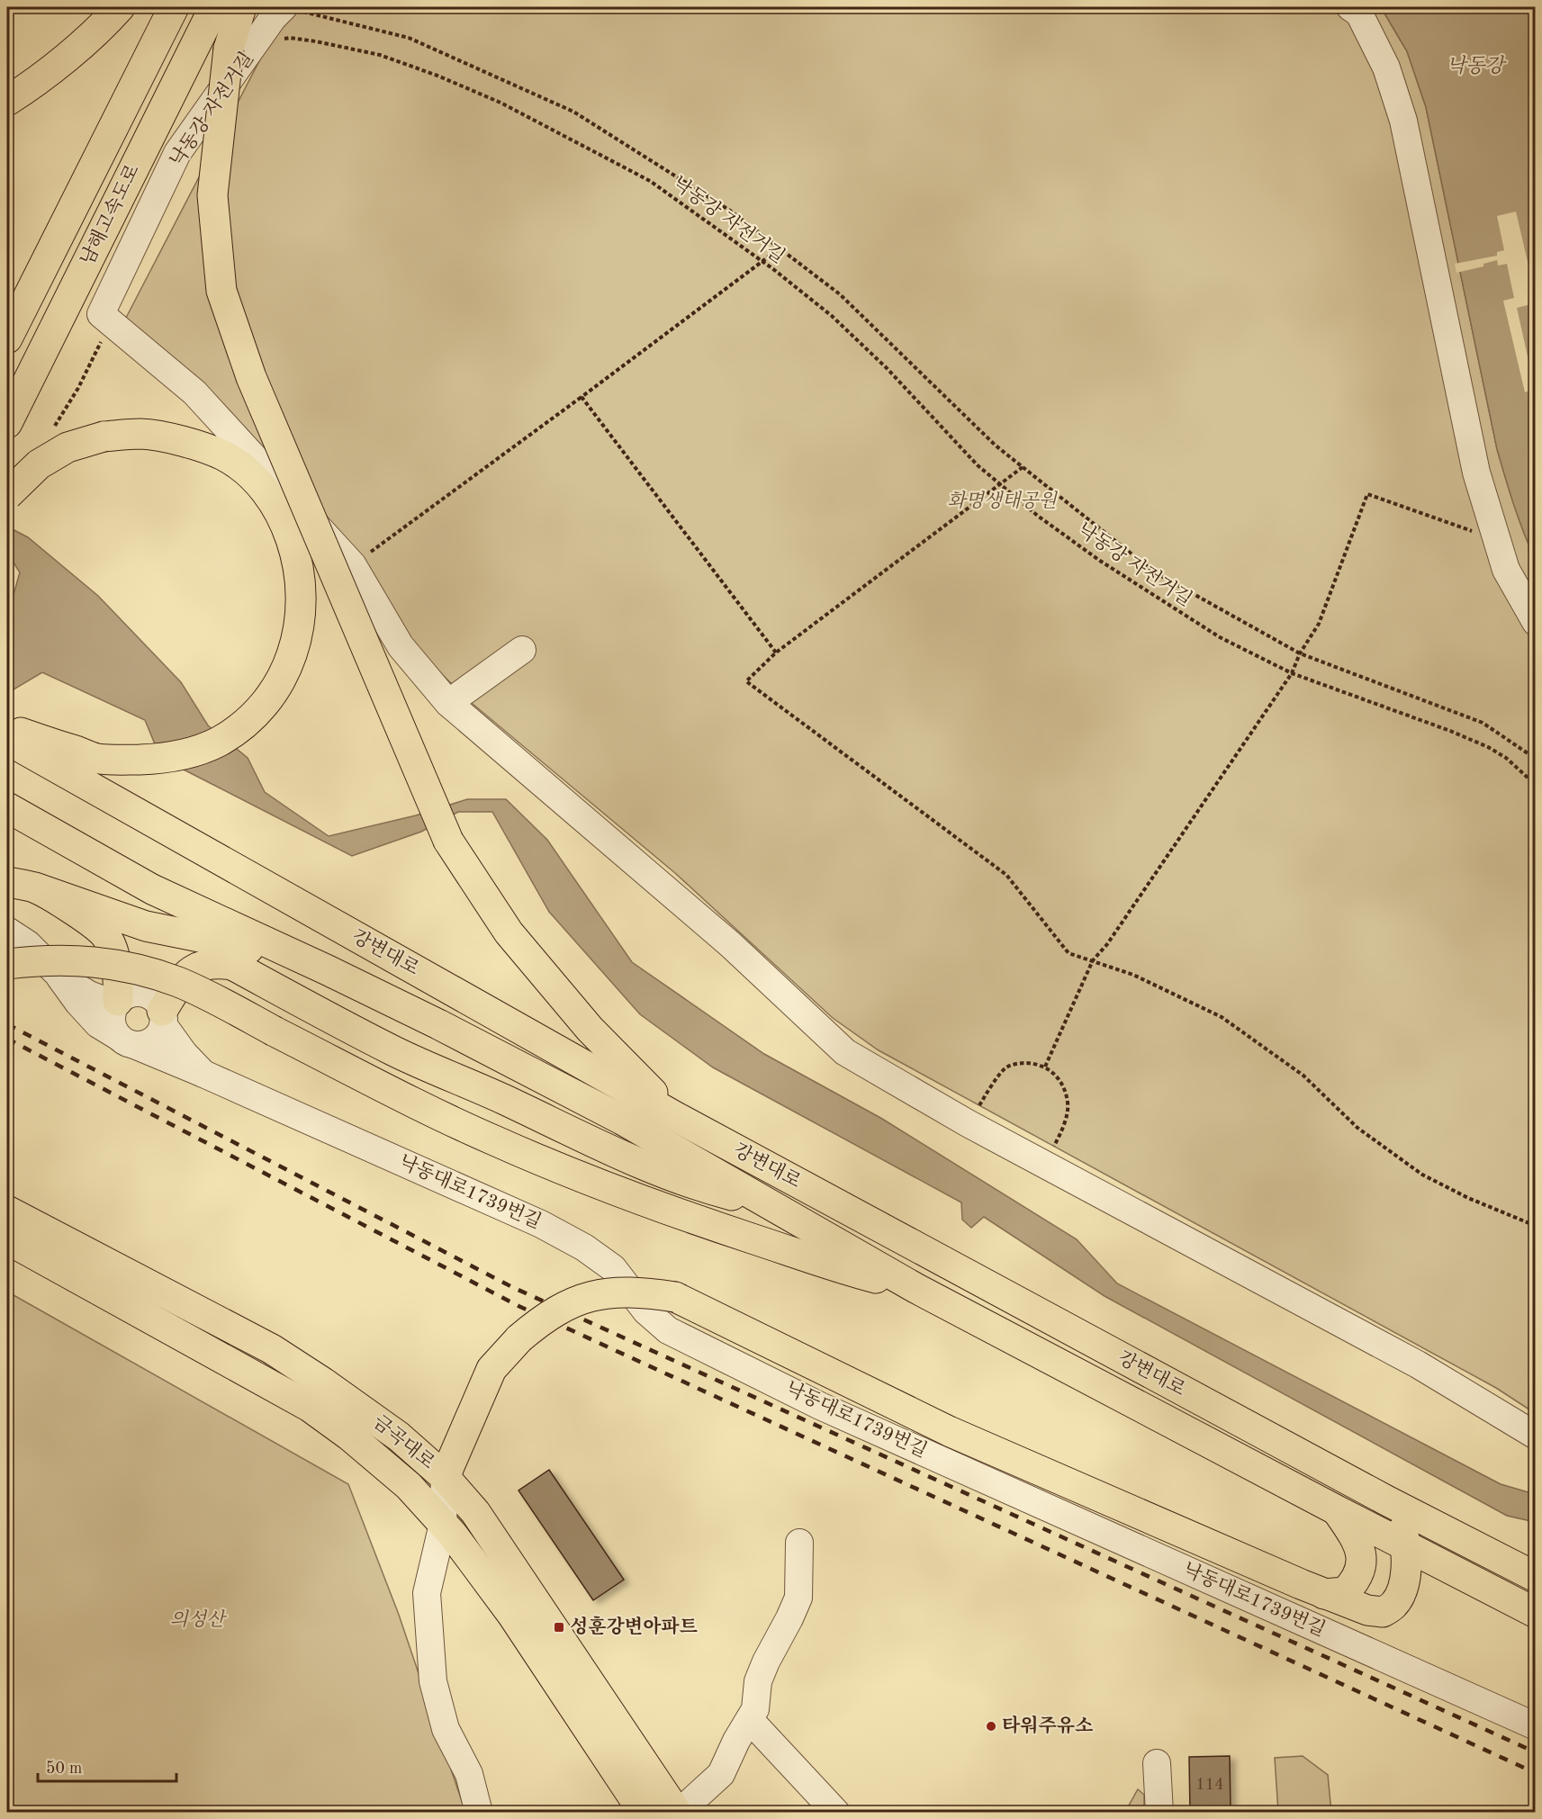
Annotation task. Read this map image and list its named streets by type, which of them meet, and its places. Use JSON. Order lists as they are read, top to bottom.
{
  "streets": {
    "main road": ["남해고속도로", "강변대로", "금곡대로"],
    "street": ["낙동대로1739번길"],
    "path": ["낙동강 자전거길"]
  },
  "water": ["낙동강"],
  "parks": ["화명생태공원", "의성산"],
  "places": {
    "transit": ["성훈강변아파트"],
    "other": ["타워주유소"]
  },
  "house_numbers": ["114"],
  "scale_bar": "50 m"
}
